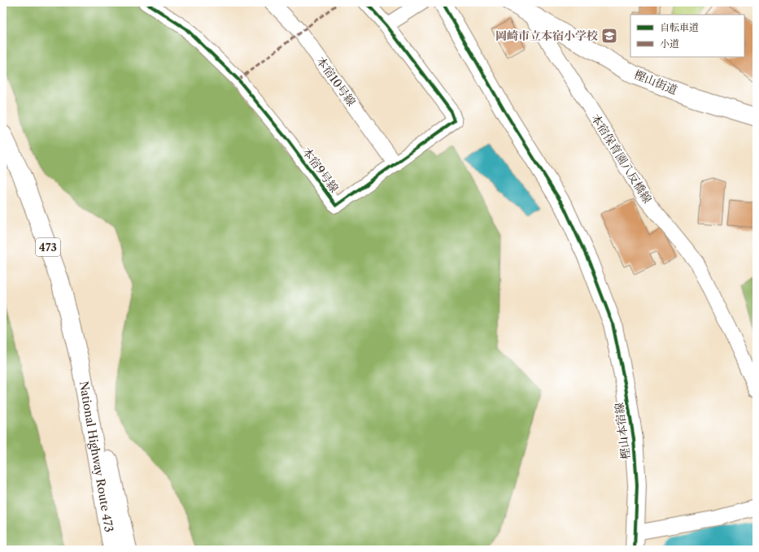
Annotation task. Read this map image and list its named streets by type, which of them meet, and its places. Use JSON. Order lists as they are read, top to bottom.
{
  "streets": {
    "main road": [
      "樫山街道",
      "473",
      "樫山本宿線",
      "National Highway Route 473"
    ],
    "street": ["本宿10号線", "本宿保育園八反橋線", "本宿9号線"]
  },
  "crossings": [
    ["本宿10号線", "本宿9号線"],
    ["樫山街道", "本宿保育園八反橋線"]
  ],
  "places": {
    "school or university": ["岡崎市立本宿小学校"]
  },
  "legend": ["自転車道", "小道"]
}
